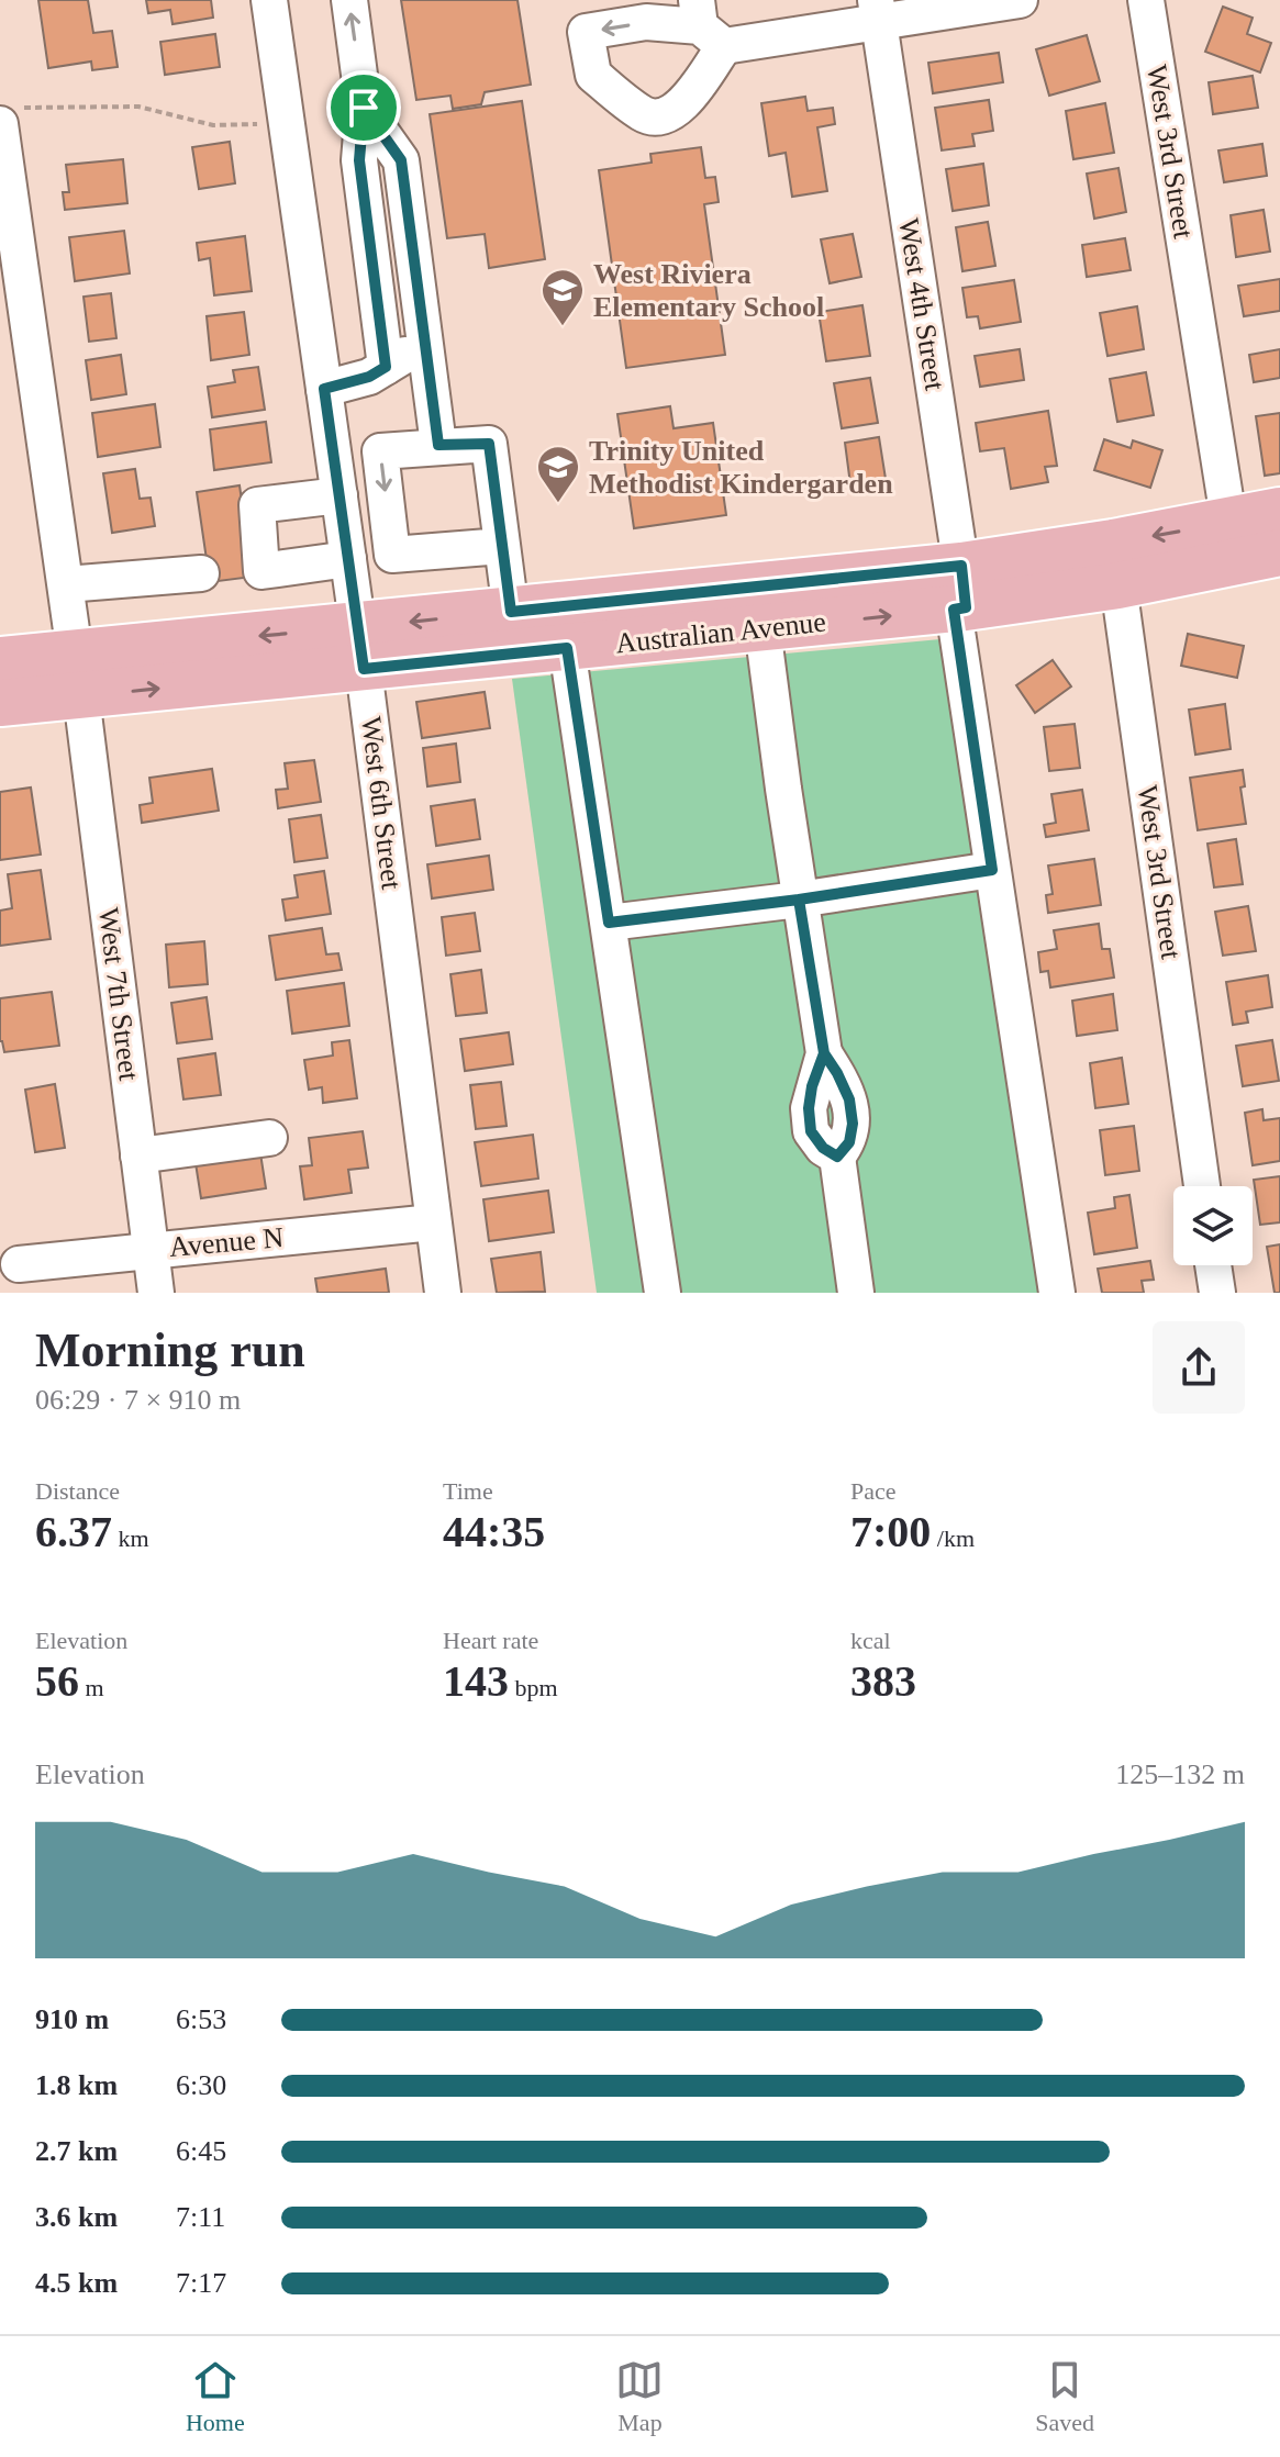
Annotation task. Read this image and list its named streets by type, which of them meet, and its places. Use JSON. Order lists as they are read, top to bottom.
{
  "streets": {
    "main road": ["Australian Avenue"],
    "street": [
      "West 3rd Street",
      "West 4th Street",
      "West 6th Street",
      "West 7th Street",
      "Avenue N"
    ]
  },
  "crossings": [
    ["West 3rd Street", "Australian Avenue"],
    ["West 4th Street", "Australian Avenue"],
    ["Australian Avenue", "West 6th Street"],
    ["Australian Avenue", "West 7th Street"],
    ["West 6th Street", "Avenue N"],
    ["West 7th Street", "Avenue N"]
  ],
  "places": {
    "school or university": ["West Riviera Elementary School", "Trinity United Methodist Kindergarden"]
  },
  "page": {
    "heading": ["Morning run", "06:29 · 7 × 910 m"],
    "stats": [
      ["Distance", "6.37 km"],
      ["Time", "44:35"],
      ["Pace", "7:00 /km"],
      ["Elevation", "56 m"],
      ["Heart rate", "143 bpm"],
      ["kcal", "383"]
    ],
    "chart": ["Elevation", "125–132 m"],
    "list": [
      {
        "name": "910 m",
        "note": "6:53"
      },
      {
        "name": "1.8 km",
        "note": "6:30"
      },
      {
        "name": "2.7 km",
        "note": "6:45"
      },
      {
        "name": "3.6 km",
        "note": "7:11"
      },
      {
        "name": "4.5 km",
        "note": "7:17"
      }
    ],
    "tabs": ["Home", "Map", "Saved"]
  }
}
